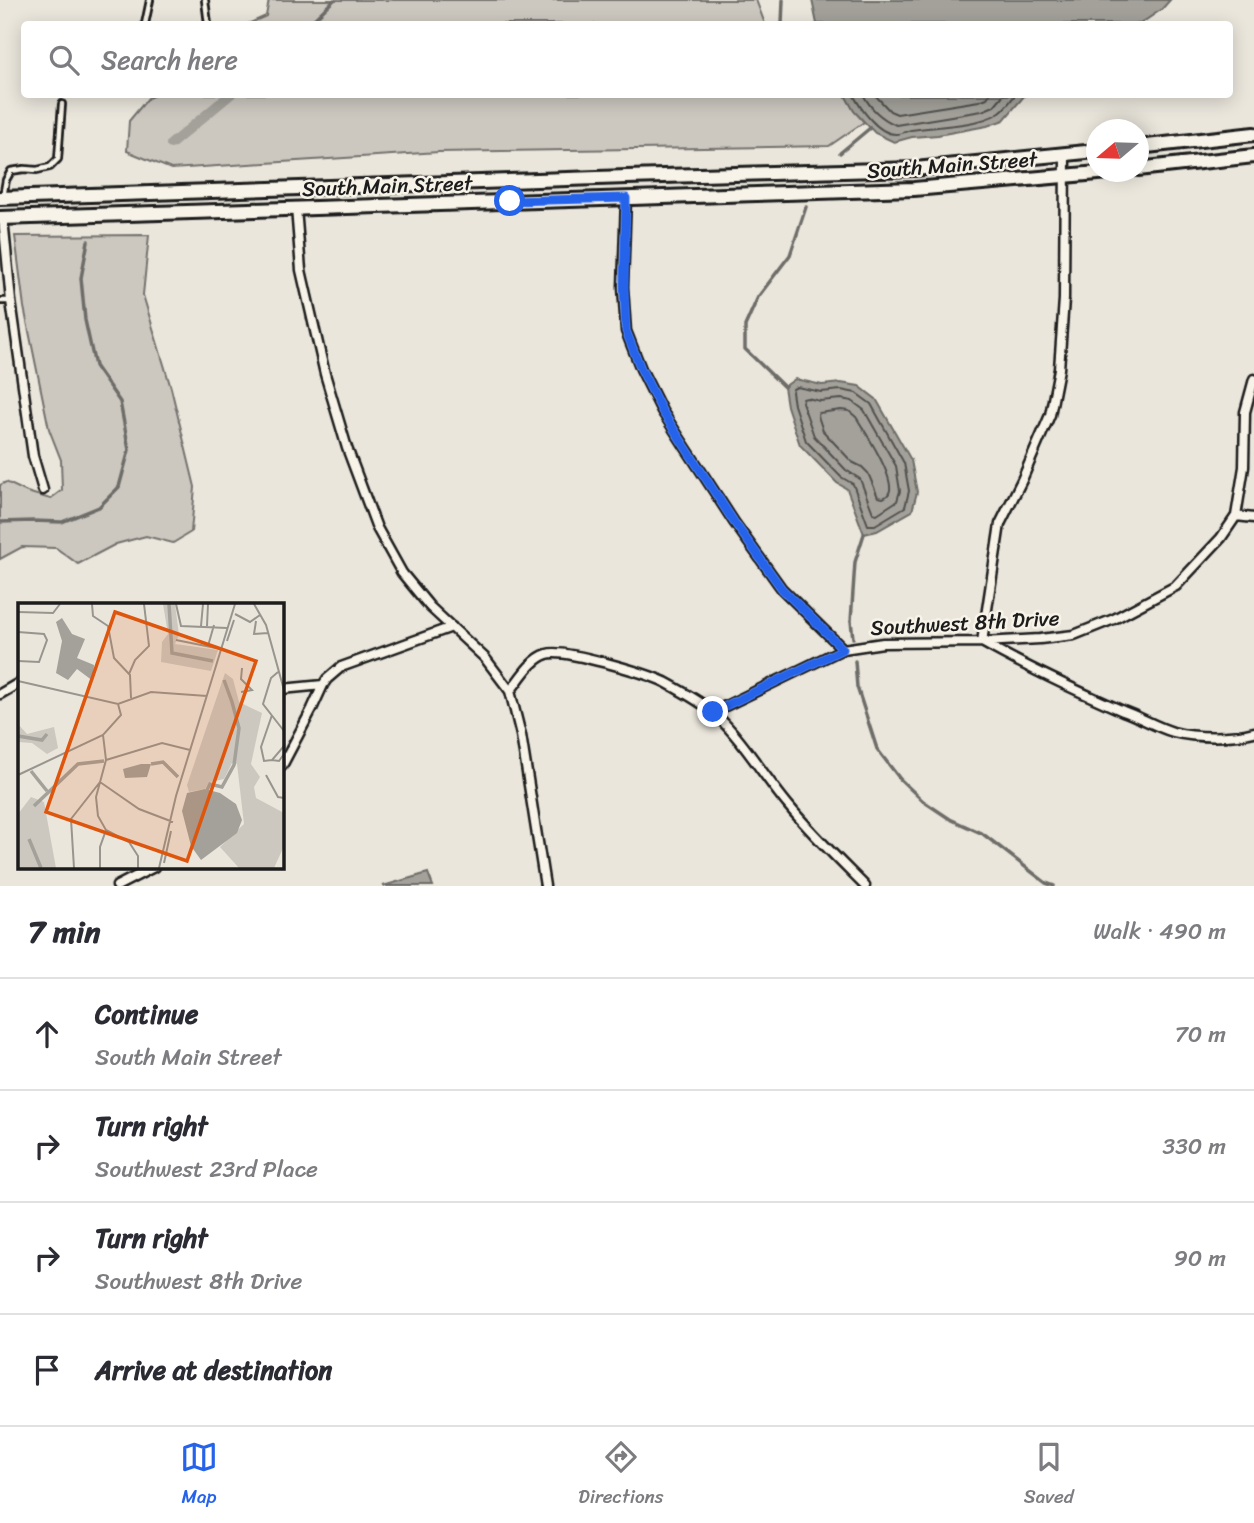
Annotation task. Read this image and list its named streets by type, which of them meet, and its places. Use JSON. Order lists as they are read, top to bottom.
{
  "streets": {
    "main road": ["South Main Street"],
    "street": ["Southwest 8th Drive"]
  },
  "north": "left",
  "page": {
    "search": "Search here",
    "heading": ["7 min", "Walk · 490 m"],
    "list": [
      ["Continue", "South Main Street", "70 m"],
      ["Turn right", "Southwest 23rd Place", "330 m"],
      ["Turn right", "Southwest 8th Drive", "90 m"],
      "Arrive at destination"
    ],
    "nav": ["Map", "Directions", "Saved"]
  }
}
